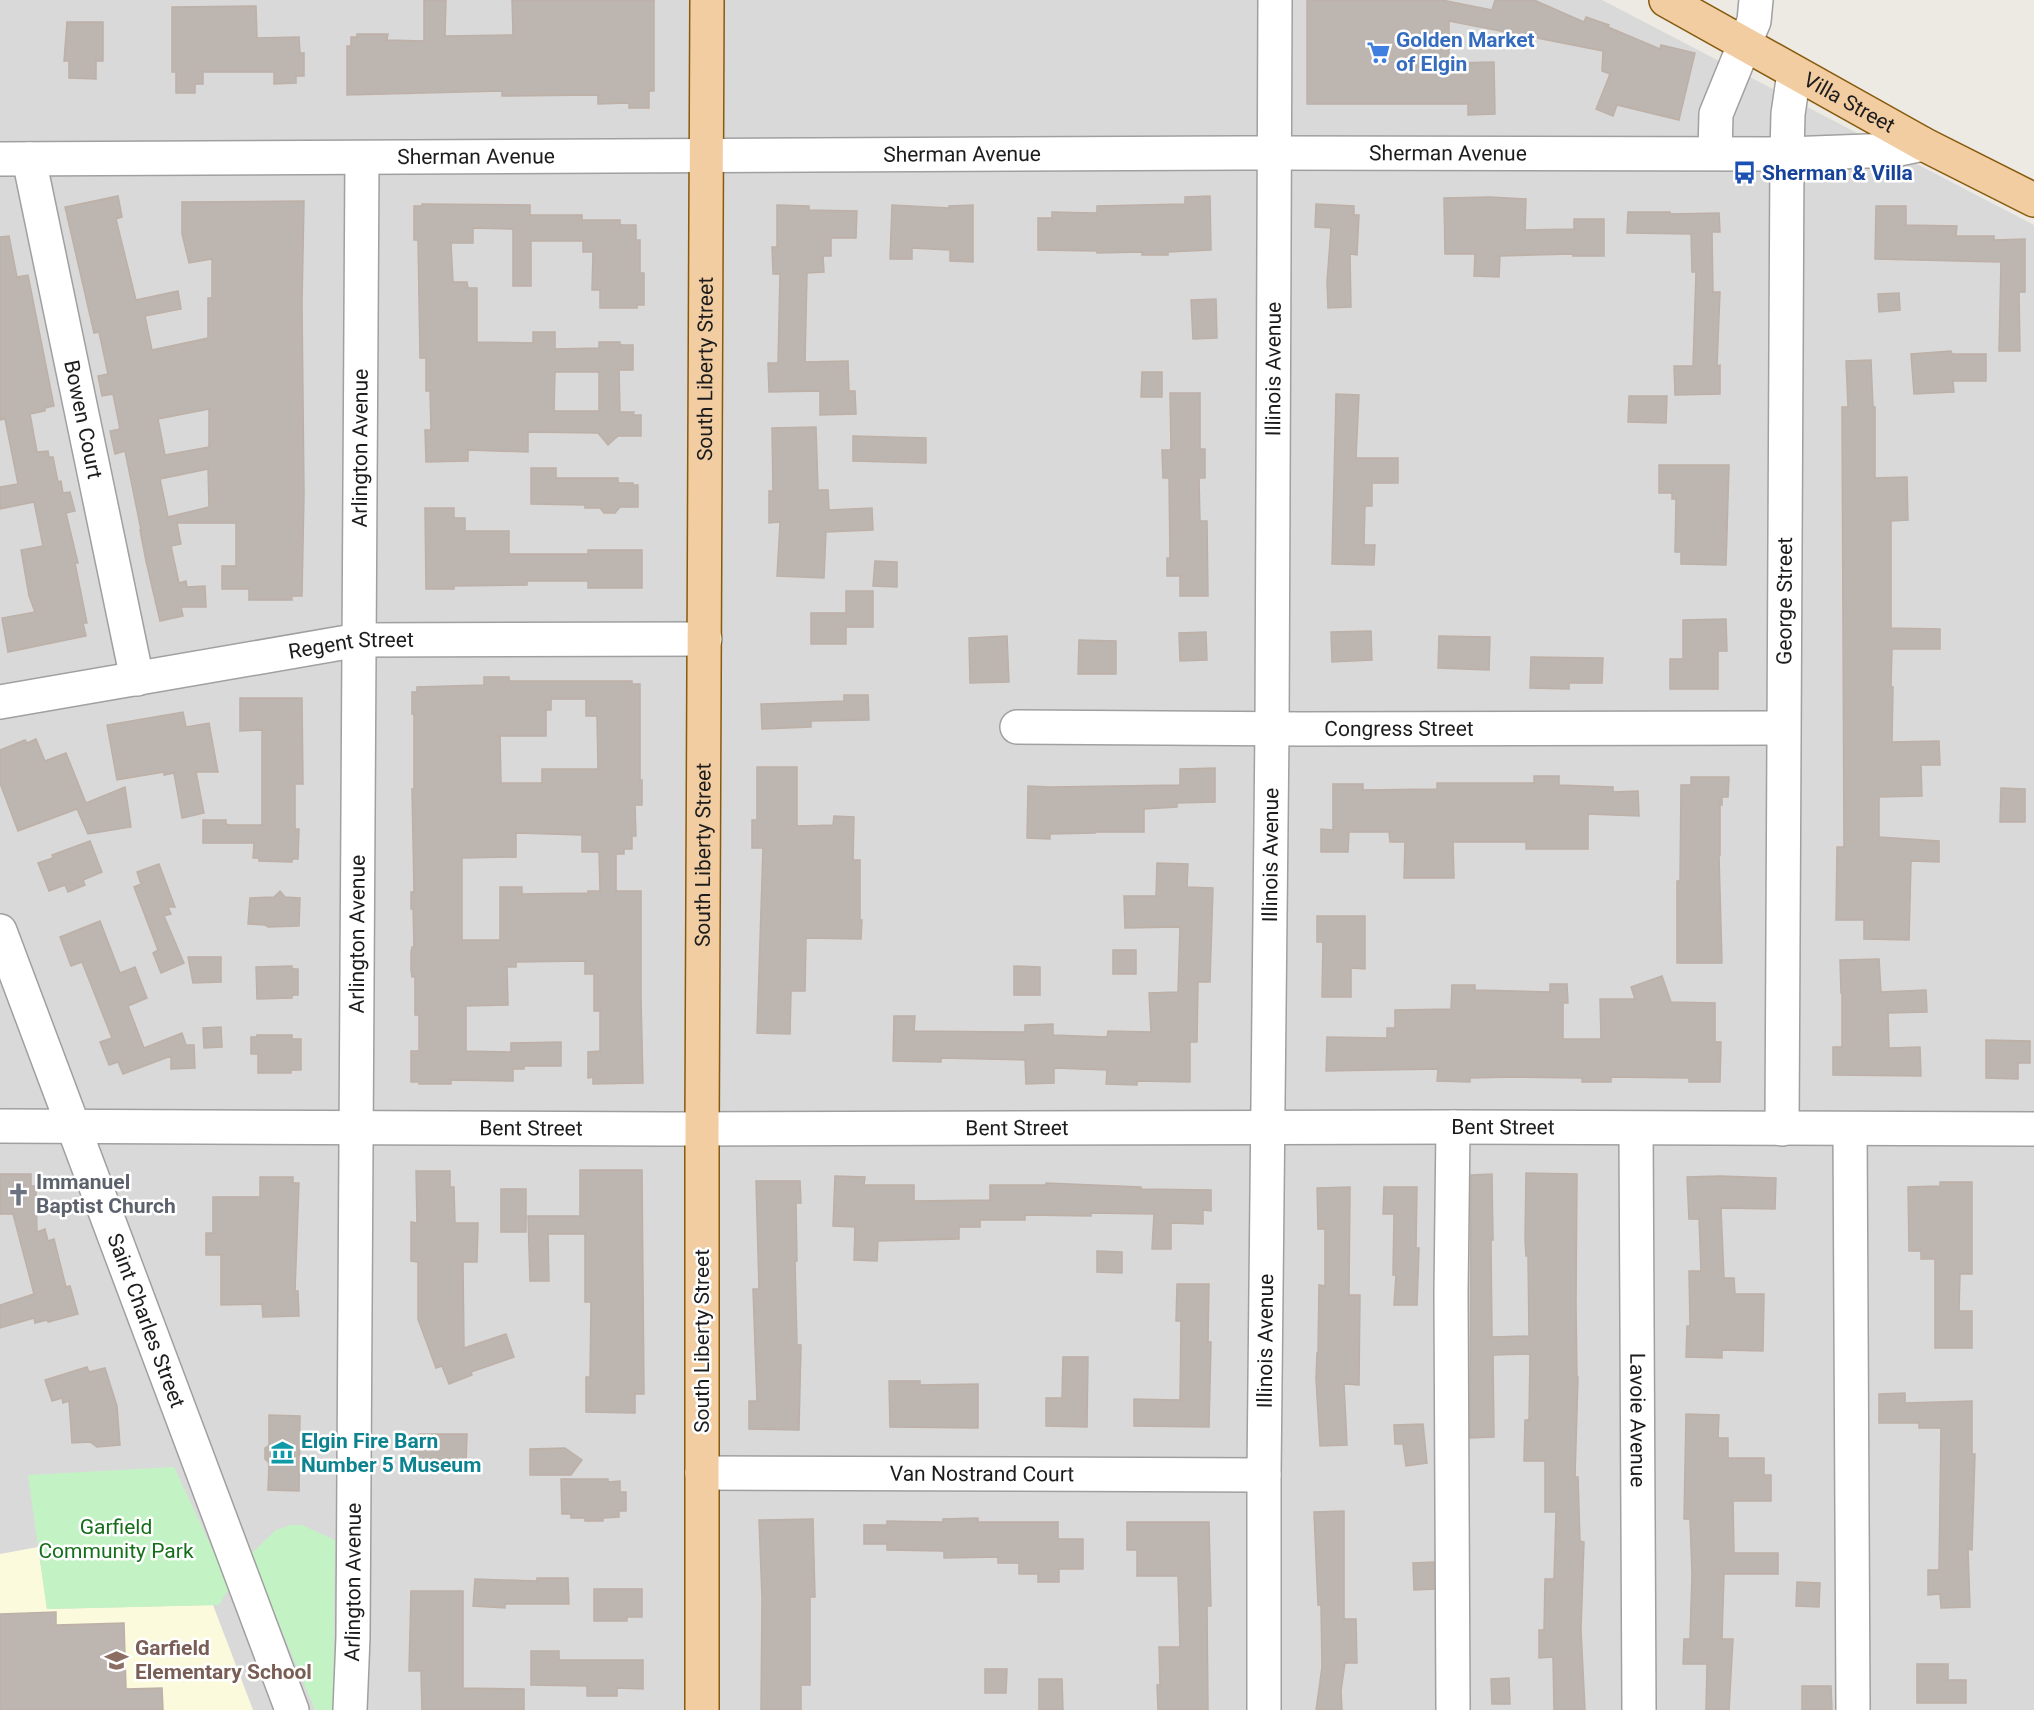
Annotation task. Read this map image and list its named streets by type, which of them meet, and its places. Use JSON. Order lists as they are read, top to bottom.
{
  "streets": {
    "main road": ["Villa Street", "South Liberty Street"],
    "street": [
      "Sherman Avenue",
      "Illinois Avenue",
      "Bowen Court",
      "Arlington Avenue",
      "George Street",
      "Regent Street",
      "Congress Street",
      "Bent Street",
      "Saint Charles Street",
      "Lavoie Avenue",
      "Van Nostrand Court"
    ]
  },
  "crossings": [
    ["Villa Street", "Sherman Avenue"],
    ["Villa Street", "George Street"],
    ["Sherman Avenue", "South Liberty Street"],
    ["Sherman Avenue", "Illinois Avenue"],
    ["Sherman Avenue", "Bowen Court"],
    ["Sherman Avenue", "Arlington Avenue"],
    ["Sherman Avenue", "George Street"],
    ["South Liberty Street", "Regent Street"],
    ["South Liberty Street", "Bent Street"],
    ["South Liberty Street", "Van Nostrand Court"],
    ["Illinois Avenue", "Congress Street"],
    ["Illinois Avenue", "Bent Street"],
    ["Illinois Avenue", "Van Nostrand Court"],
    ["Bowen Court", "Regent Street"],
    ["Arlington Avenue", "Regent Street"],
    ["Arlington Avenue", "Bent Street"],
    ["George Street", "Congress Street"],
    ["George Street", "Bent Street"],
    ["Bent Street", "Saint Charles Street"],
    ["Bent Street", "Lavoie Avenue"]
  ],
  "parks": ["Garfield Community Park"],
  "places": {
    "supermarket": ["Golden Market of Elgin"],
    "bus stop": ["Sherman & Villa"],
    "church": ["Immanuel Baptist Church"],
    "museum": ["Elgin Fire Barn Number 5 Museum"],
    "school or university": ["Garfield Elementary School"]
  }
}
